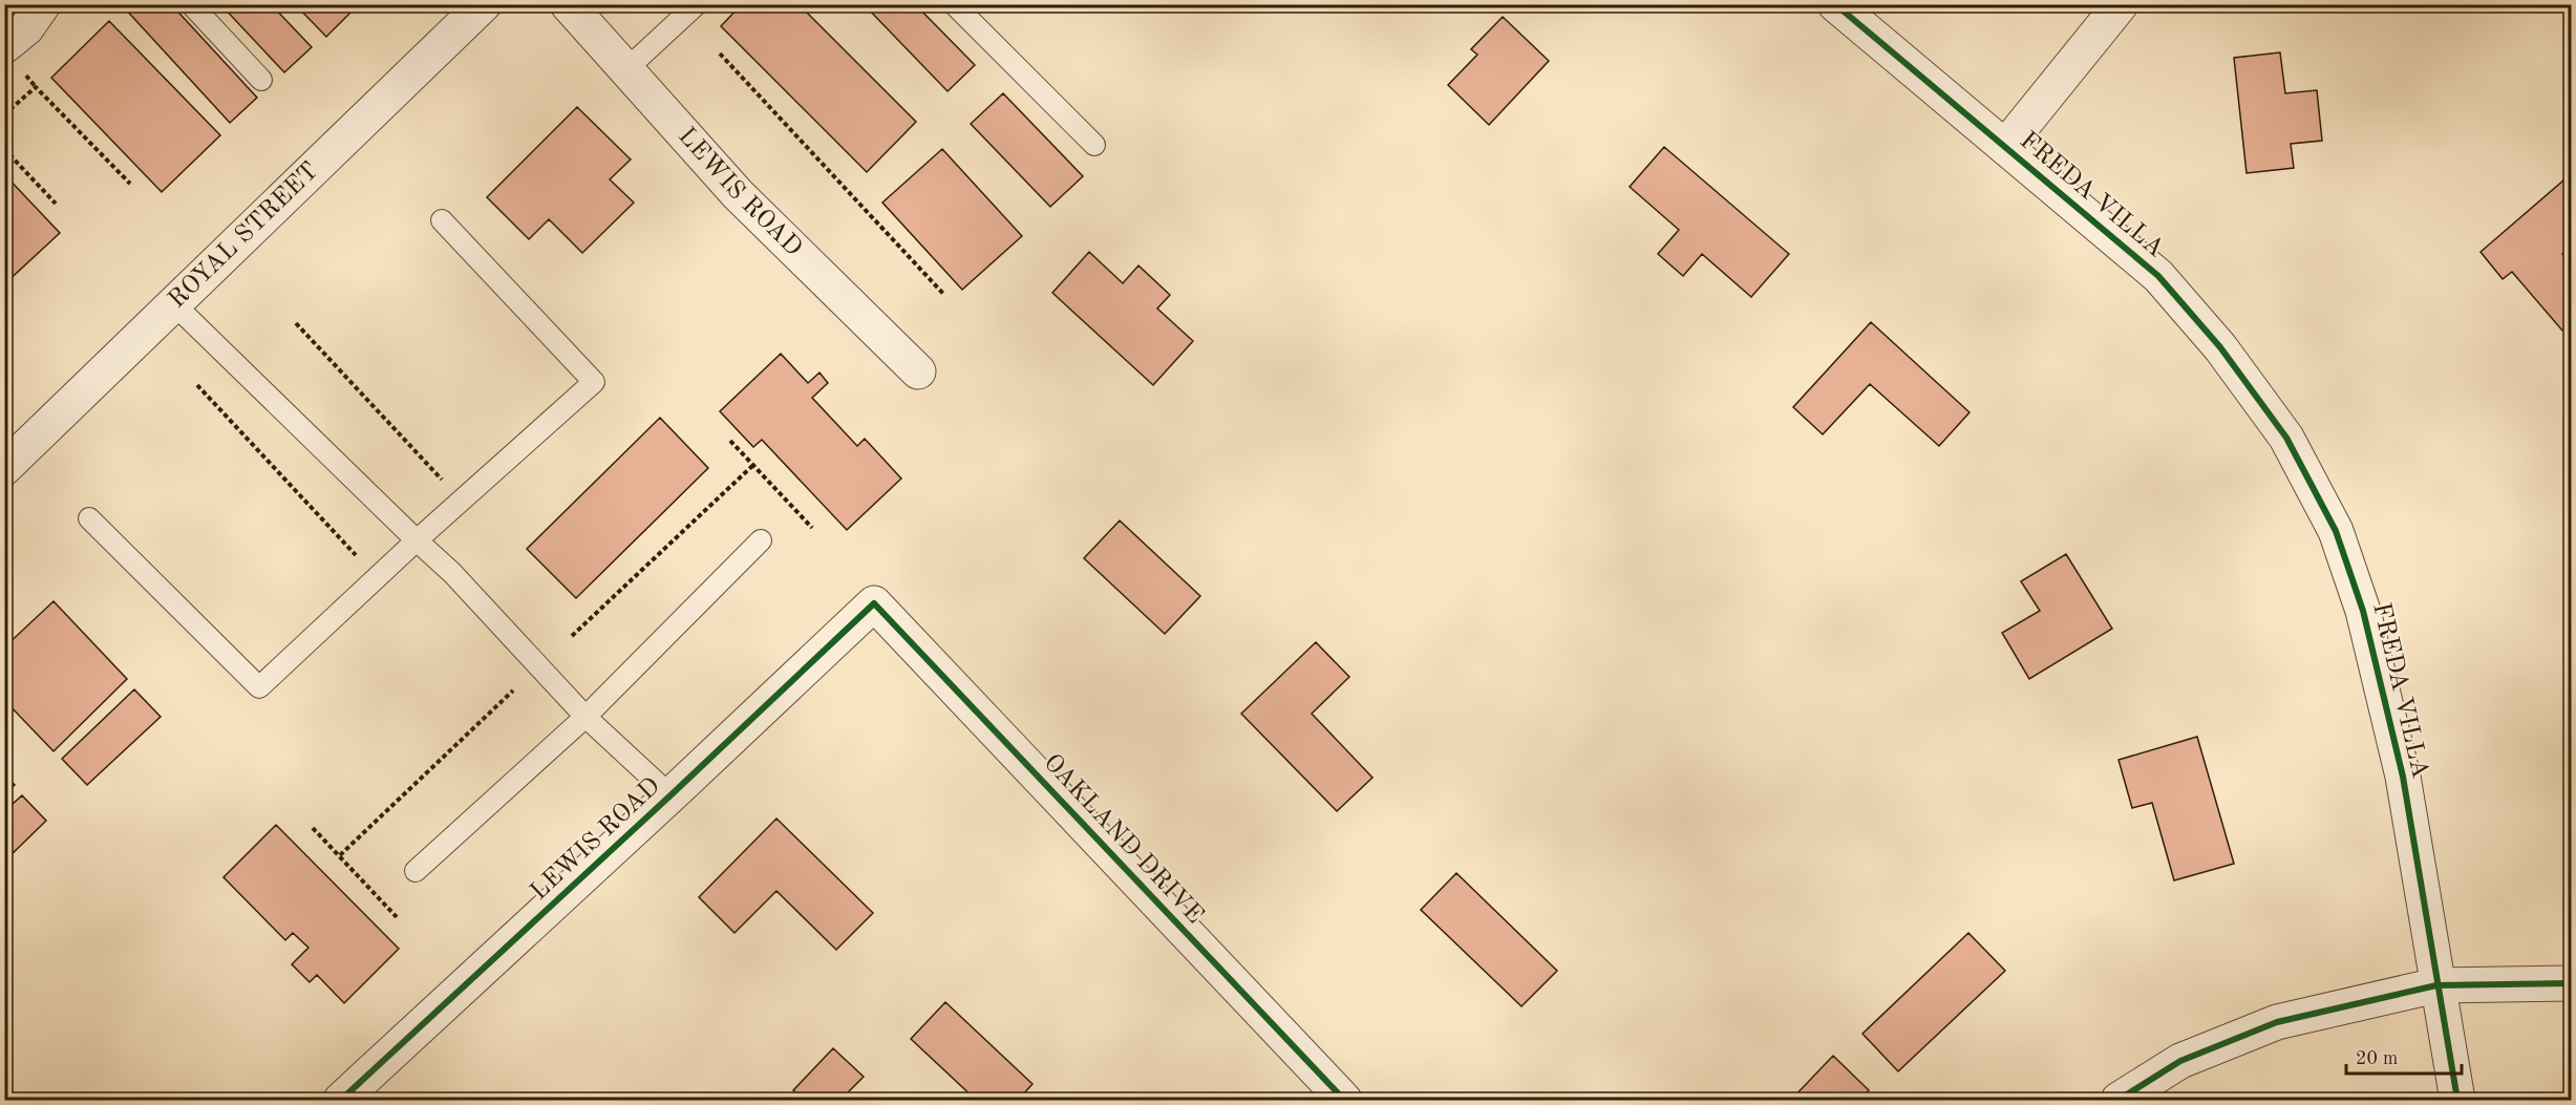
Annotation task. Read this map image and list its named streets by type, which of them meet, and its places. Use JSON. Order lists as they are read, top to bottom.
{
  "streets": {
    "street": [
      "LEWIS ROAD",
      "FREDA VILLA",
      "ROYAL STREET",
      "OAKLAND DRIVE"
    ]
  },
  "crossings": [
    ["LEWIS ROAD", "OAKLAND DRIVE"]
  ],
  "scale_bar": "20 m"
}
